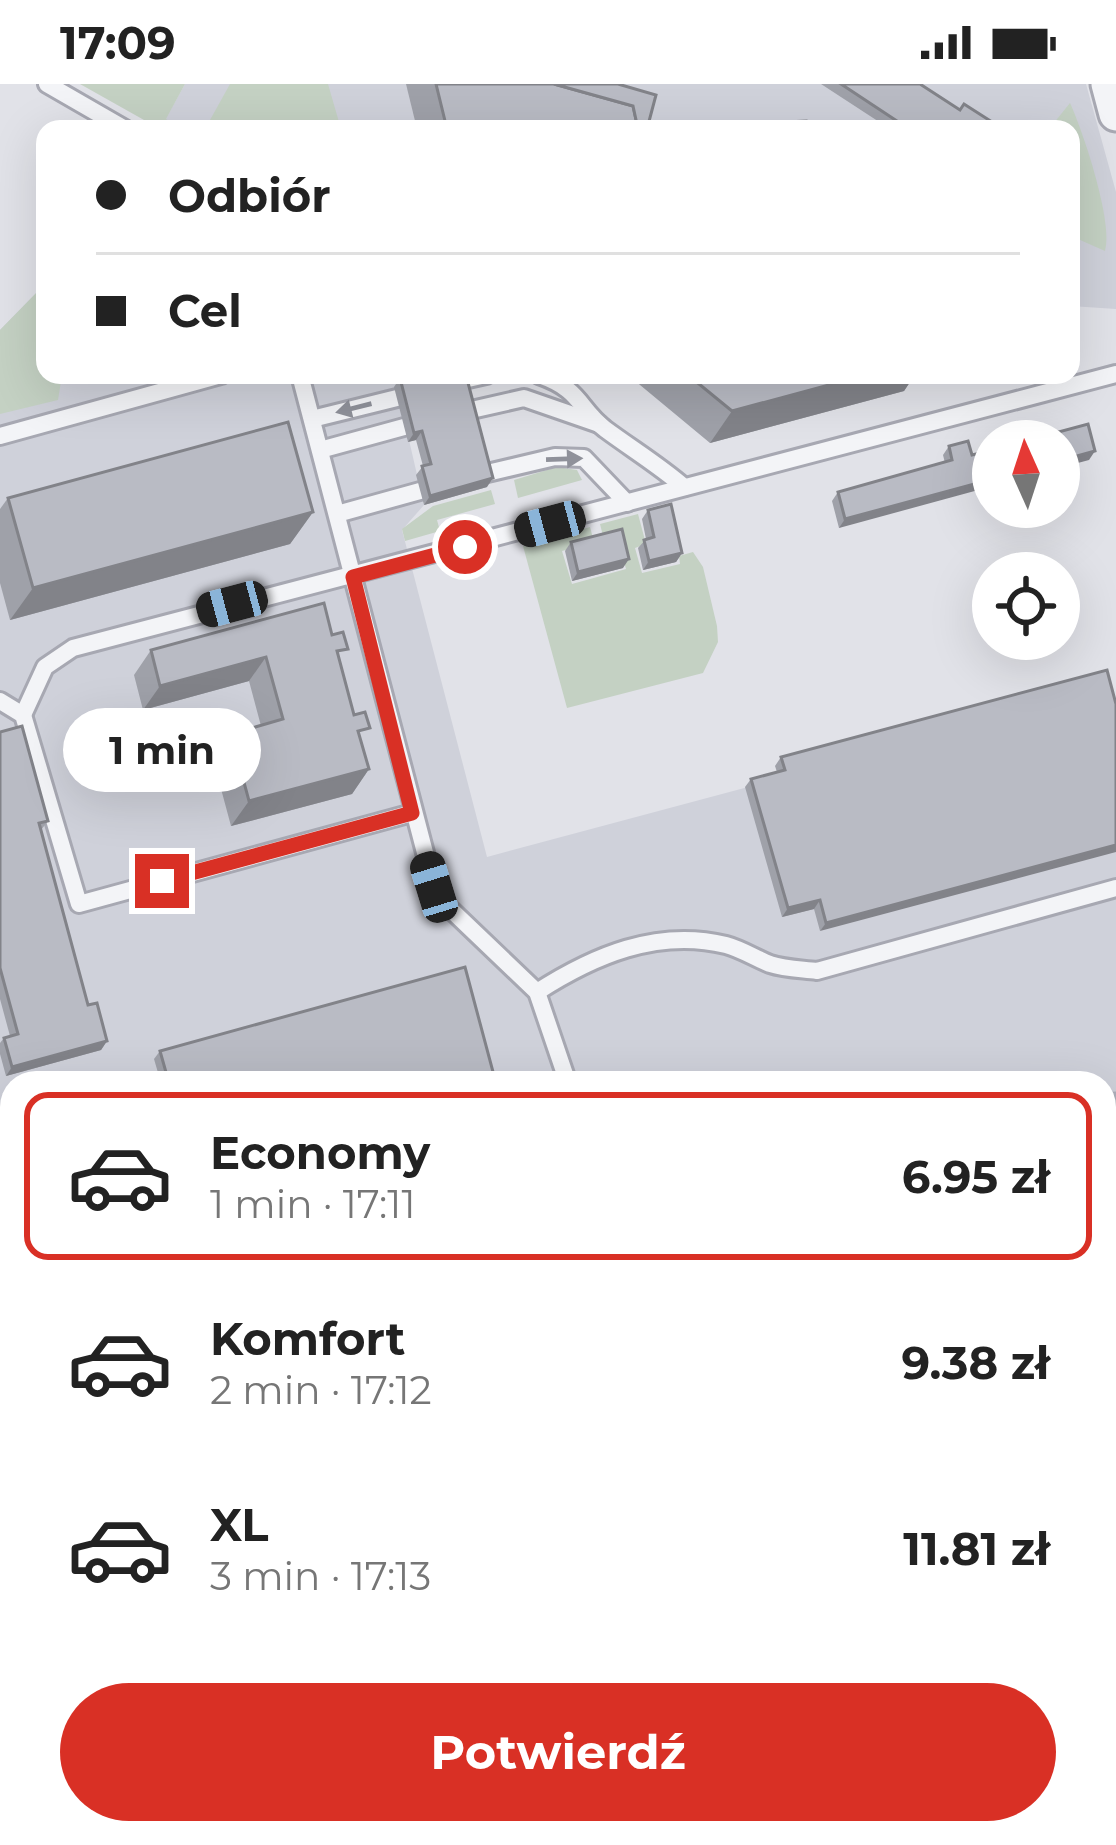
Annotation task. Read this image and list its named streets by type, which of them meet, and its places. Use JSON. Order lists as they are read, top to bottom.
{
  "north": "top",
  "page": {
    "status": "17:09",
    "banner": ["Odbiór", "Cel"],
    "bubble": "1 min",
    "list": [
      {
        "name": "Economy",
        "note": "1 min · 17:11",
        "value": "6.95 zł"
      },
      {
        "name": "Komfort",
        "note": "2 min · 17:12",
        "value": "9.38 zł"
      },
      {
        "name": "XL",
        "note": "3 min · 17:13",
        "value": "11.81 zł"
      }
    ],
    "buttons": "Potwierdź"
  }
}
